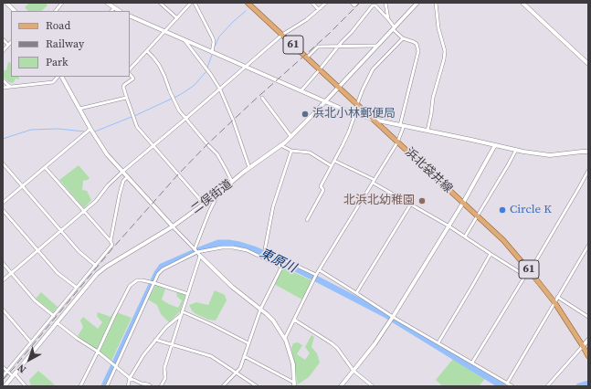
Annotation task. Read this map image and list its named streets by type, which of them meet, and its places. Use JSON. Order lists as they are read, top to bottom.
{
  "streets": {
    "main road": ["61", "浜北袋井線"],
    "street": ["二俣街道"]
  },
  "crossings": [
    ["浜北袋井線", "二俣街道"]
  ],
  "water": ["東原川"],
  "places": ["浜北小林郵便局", "北浜北幼稚園", "Circle K"],
  "legend": ["Road", "Railway", "Park"],
  "north": "bottom left"
}
